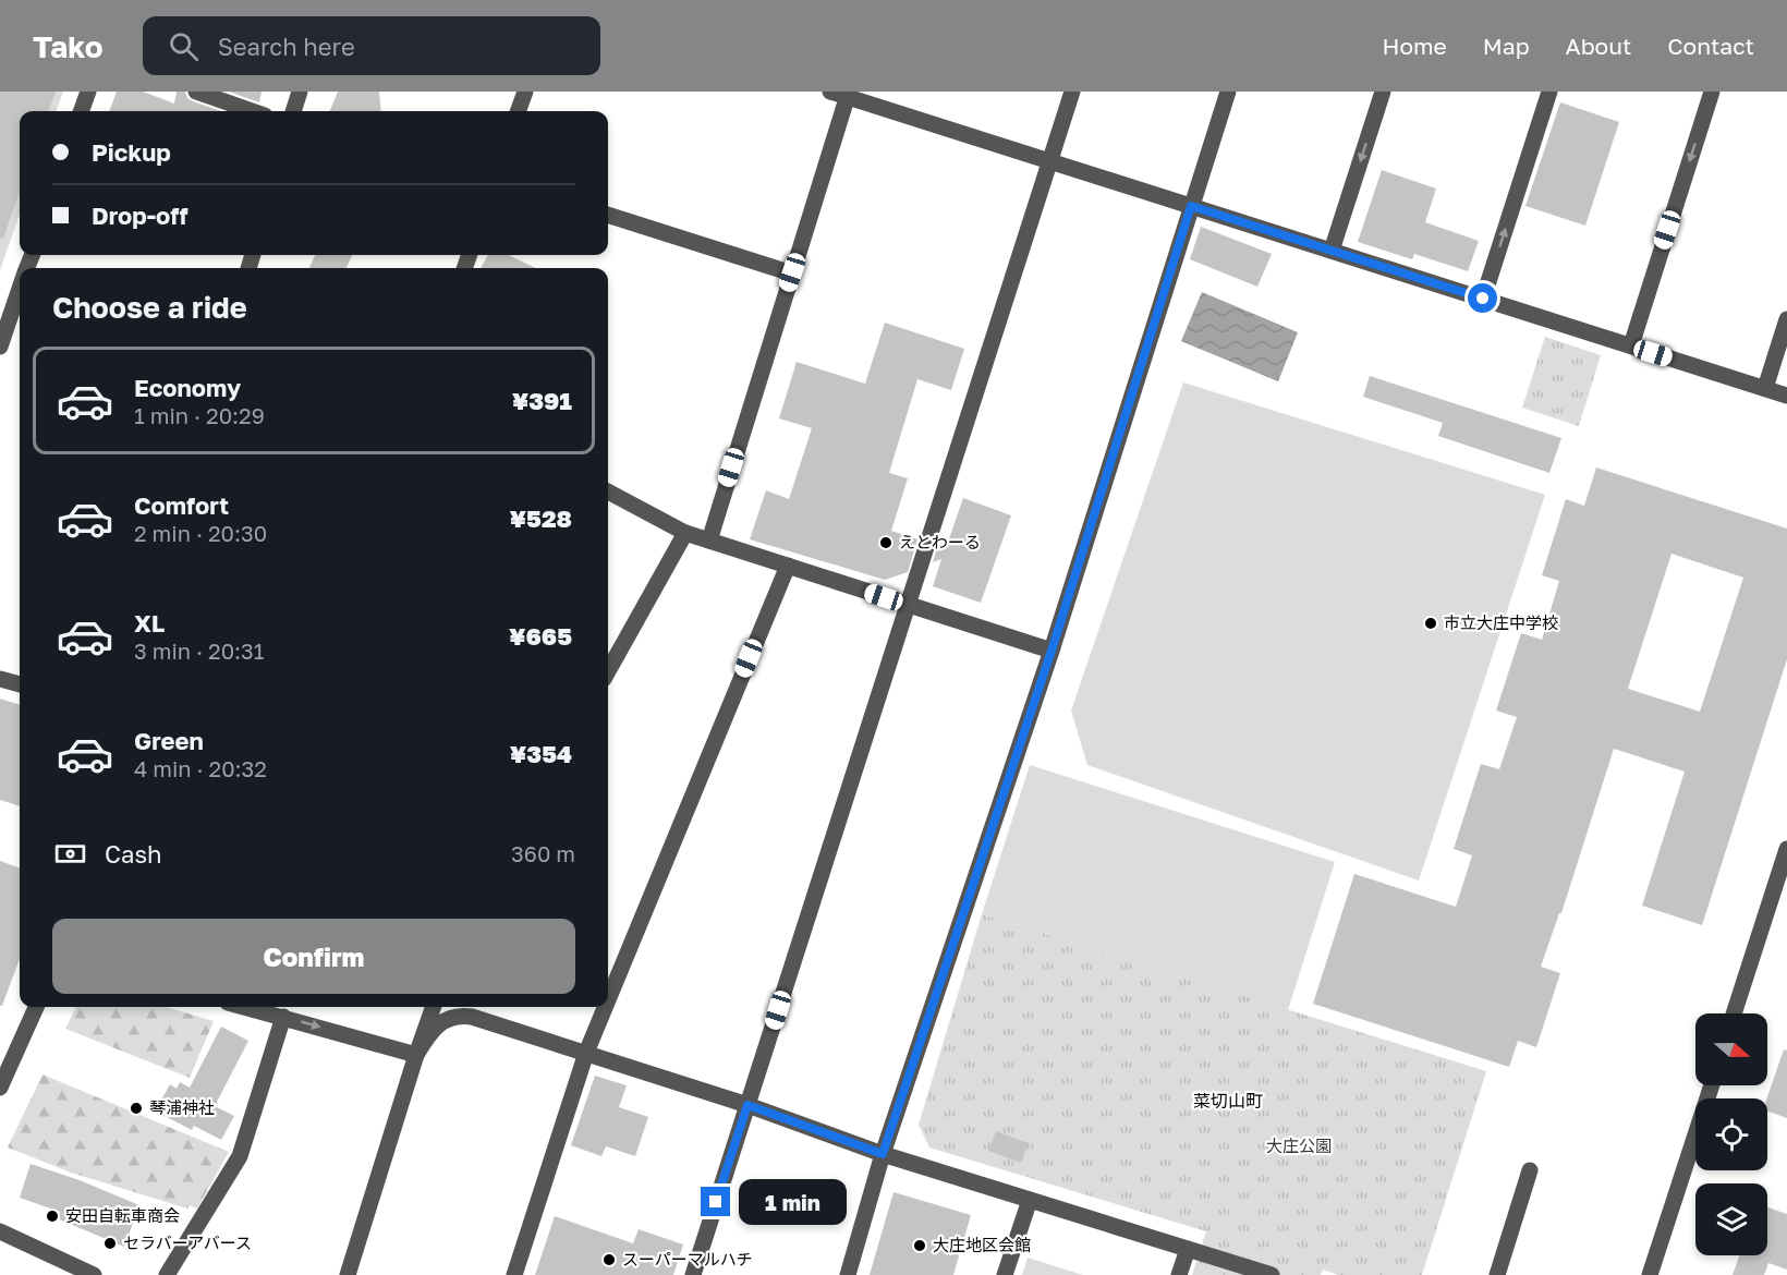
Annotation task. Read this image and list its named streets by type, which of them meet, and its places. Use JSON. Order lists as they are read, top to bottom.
{
  "districts": ["菜切山町"],
  "parks": ["大庄公園"],
  "places": [
    "えとわーる",
    "市立大庄中学校",
    "琴浦神社",
    "安田自転車商会",
    "セラバーアバース",
    "大庄地区会館",
    "スーパーマルハチ"
  ],
  "north": "right",
  "page": {
    "header": "Tako",
    "search": "Search here",
    "nav": [
      "Home",
      "Map",
      "About",
      "Contact"
    ],
    "banner": ["Pickup", "Drop-off"],
    "heading": "Choose a ride",
    "list": [
      {
        "name": "Economy",
        "note": "1 min · 20:29",
        "value": "¥391"
      },
      {
        "name": "Comfort",
        "note": "2 min · 20:30",
        "value": "¥528"
      },
      {
        "name": "XL",
        "note": "3 min · 20:31",
        "value": "¥665"
      },
      {
        "name": "Green",
        "note": "4 min · 20:32",
        "value": "¥354"
      }
    ],
    "pay": ["Cash", "360 m"],
    "buttons": "Confirm",
    "bubble": "1 min"
  }
}
